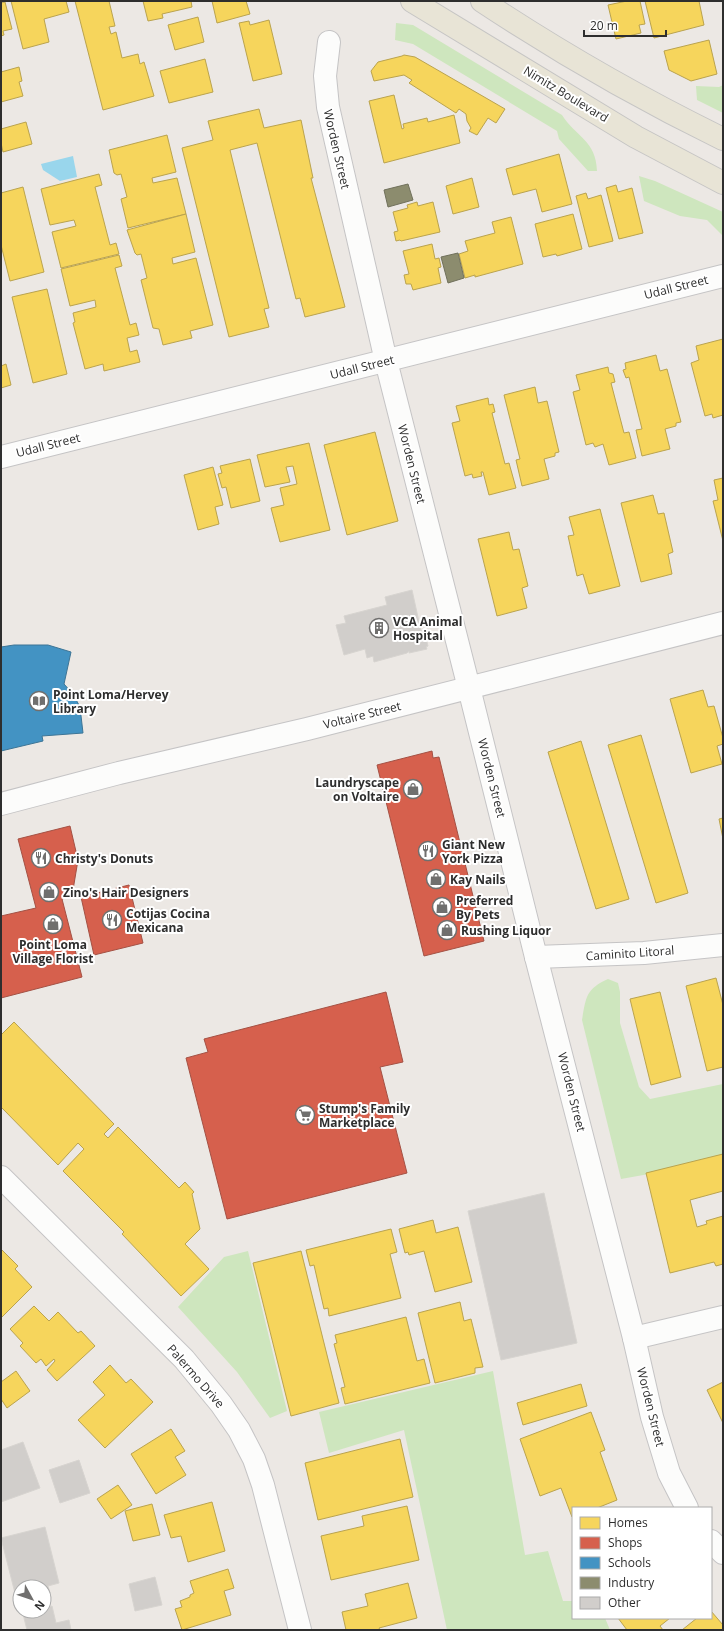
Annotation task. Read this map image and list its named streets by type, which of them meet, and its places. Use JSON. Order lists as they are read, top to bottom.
{
  "streets": {
    "main road": ["Nimitz Boulevard"],
    "street": [
      "Worden Street",
      "Udall Street",
      "Voltaire Street",
      "Caminito Litoral",
      "Palermo Drive"
    ]
  },
  "crossings": [
    ["Worden Street", "Udall Street"],
    ["Worden Street", "Voltaire Street"],
    ["Worden Street", "Caminito Litoral"]
  ],
  "places": {
    "building": ["VCA Animal Hospital"],
    "library": ["Point Loma/Hervey Library"],
    "shop": [
      "Laundryscape on Voltaire",
      "Kay Nails",
      "Zino's Hair Designers",
      "Preferred By Pets",
      "Point Loma Village Florist",
      "Rushing Liquor"
    ],
    "restaurant": ["Giant New York Pizza", "Christy's Donuts", "Cotijas Cocina Mexicana"],
    "supermarket": ["Stump's Family Marketplace"]
  },
  "legend": [
    "Homes",
    "Shops",
    "Schools",
    "Industry",
    "Other"
  ],
  "scale_bar": "20 m",
  "north": "bottom right"
}
